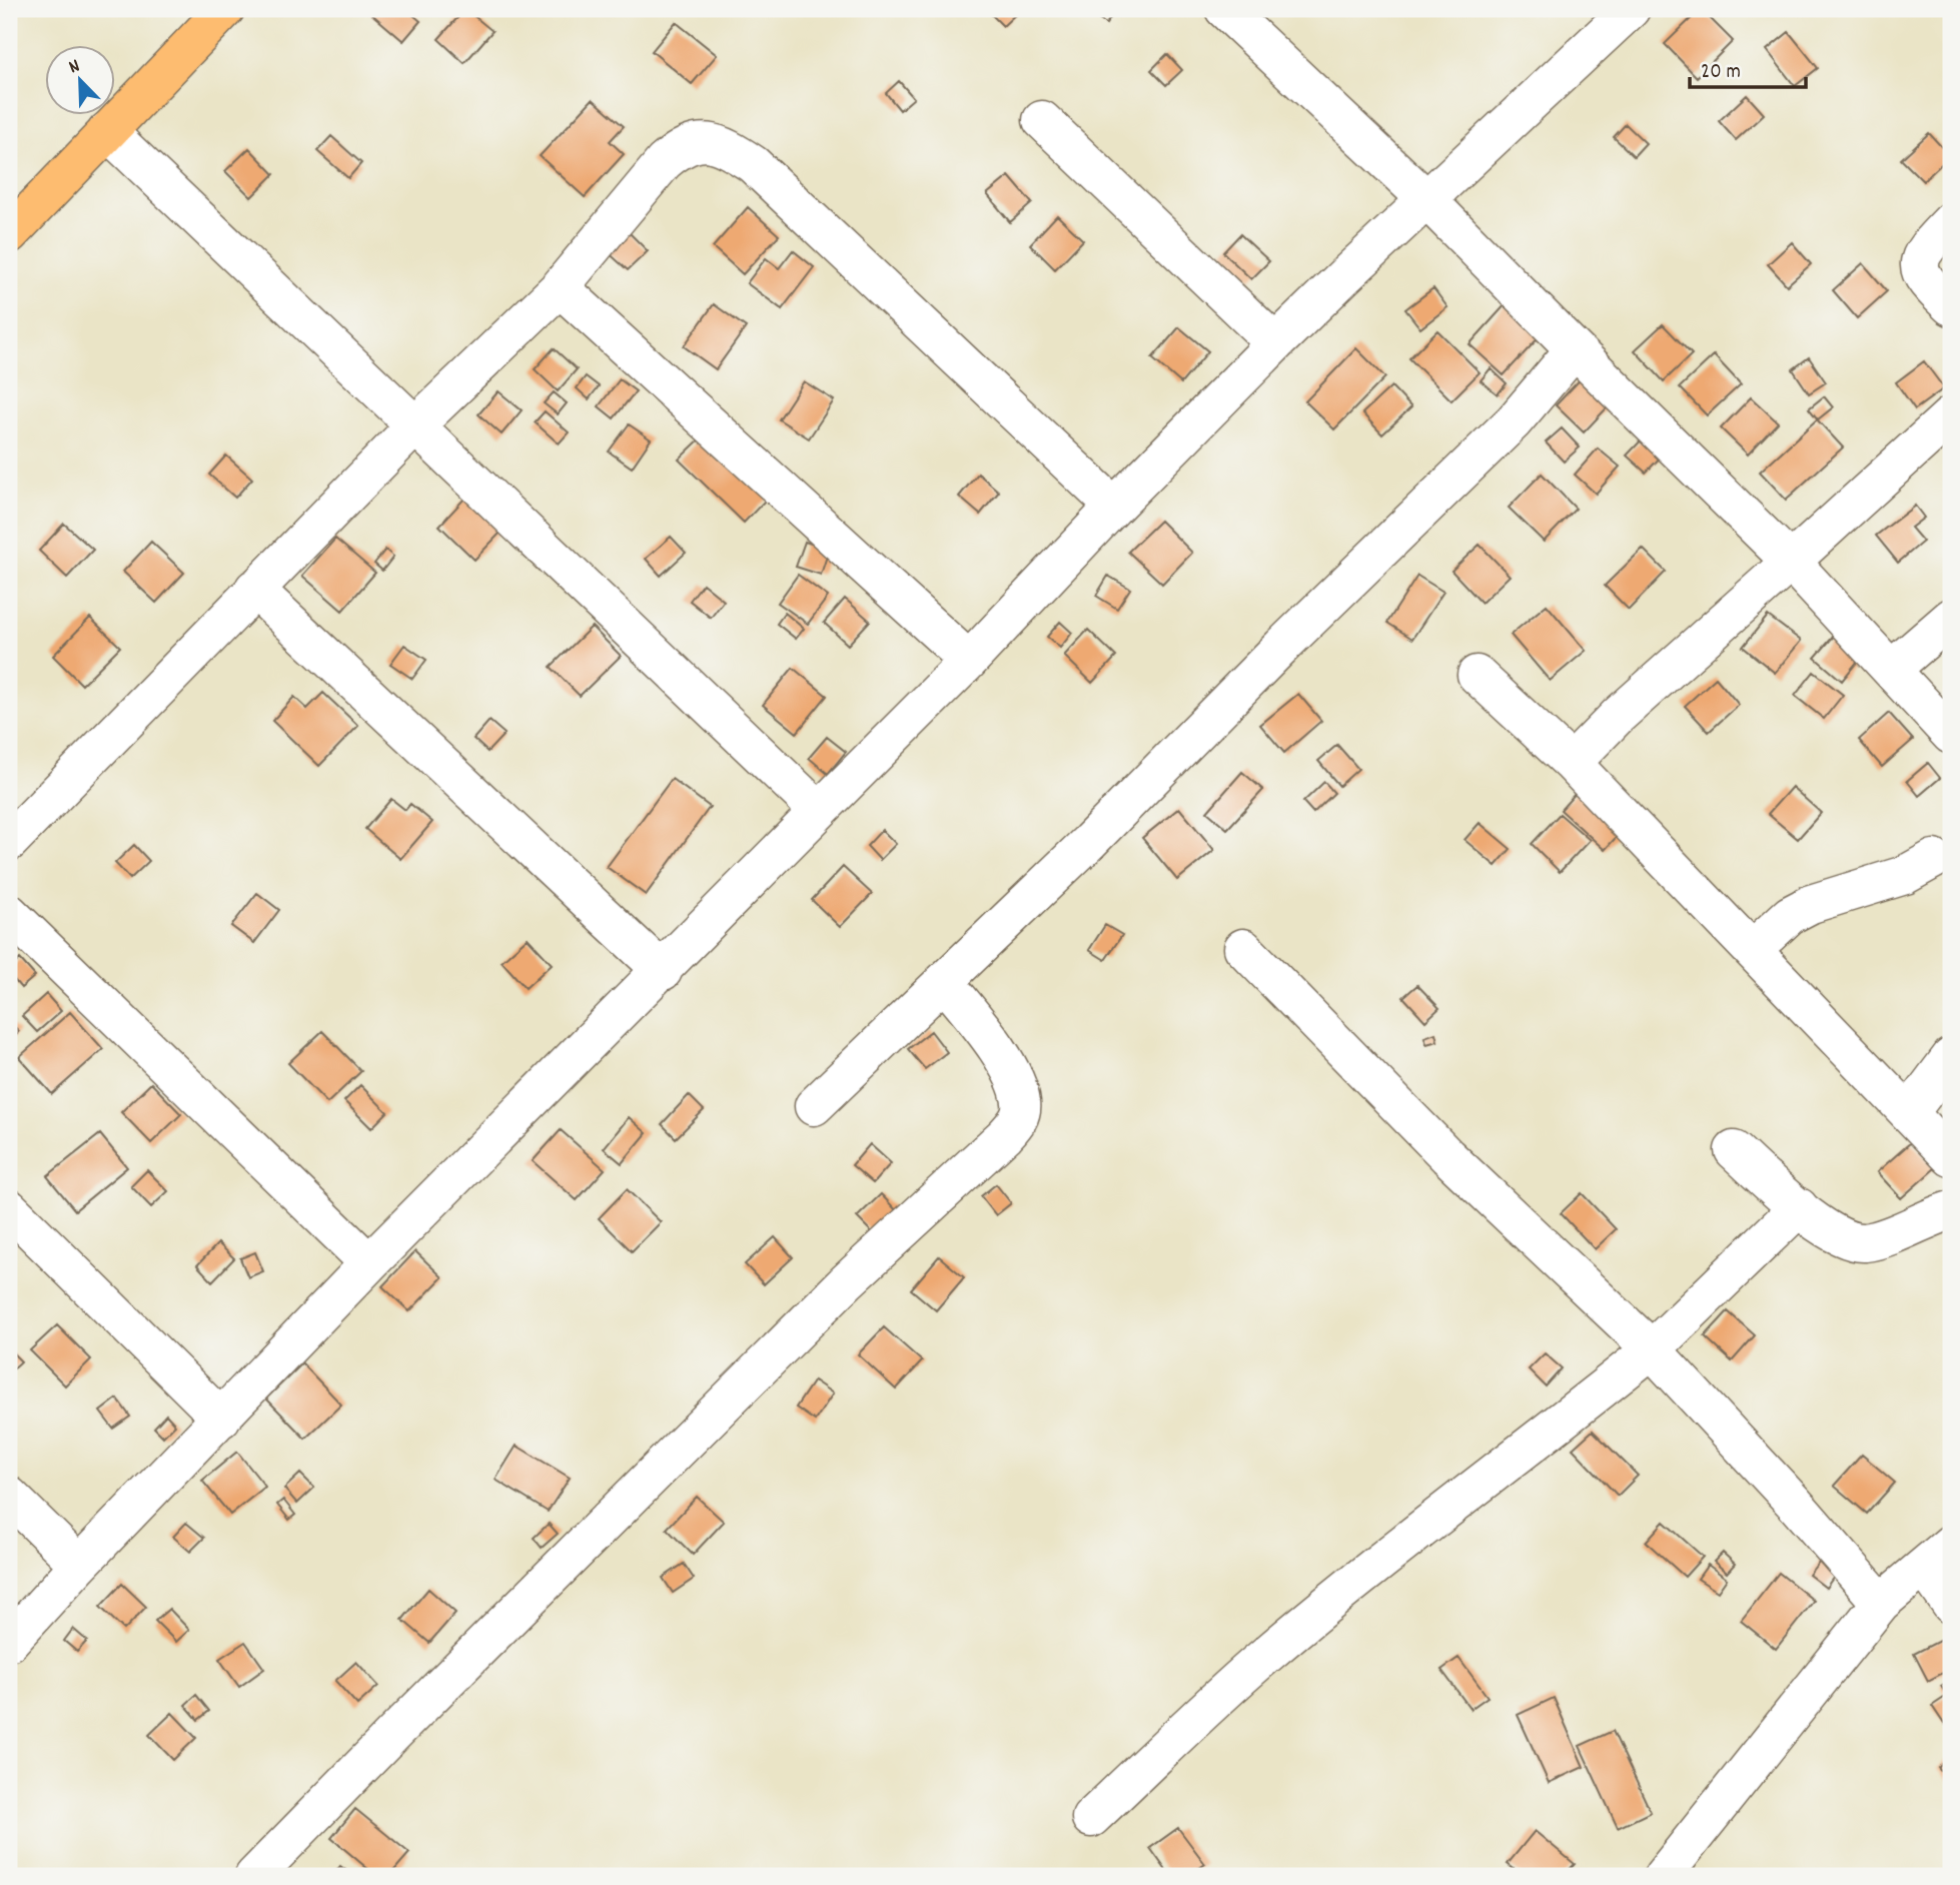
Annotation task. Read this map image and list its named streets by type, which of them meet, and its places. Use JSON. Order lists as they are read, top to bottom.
{
  "scale_bar": "20 m",
  "north": "top left"
}
